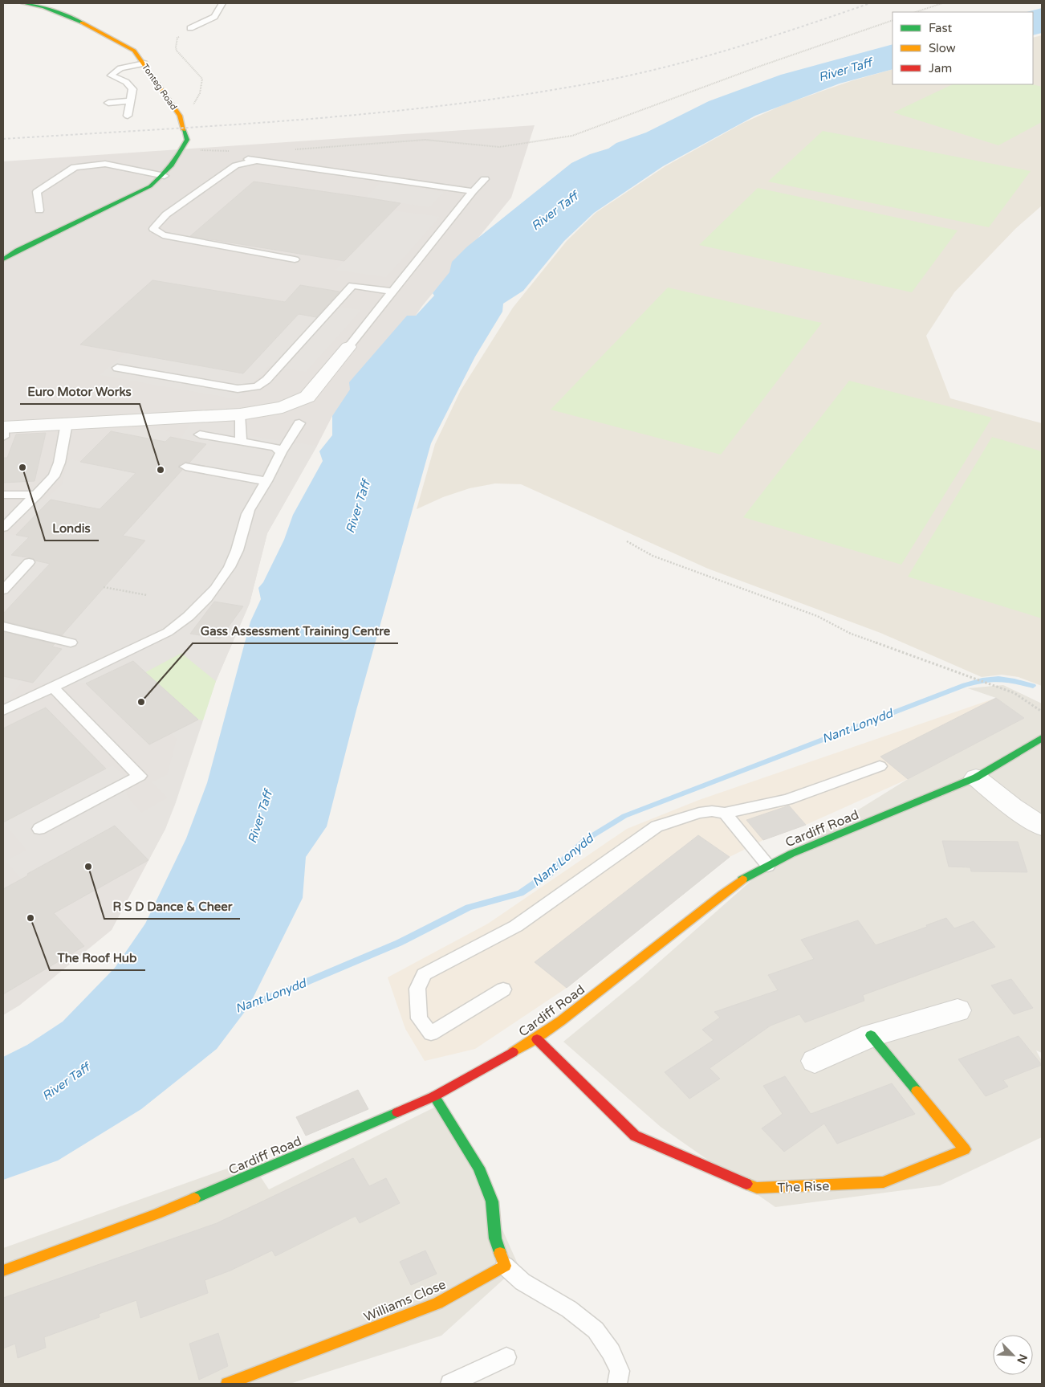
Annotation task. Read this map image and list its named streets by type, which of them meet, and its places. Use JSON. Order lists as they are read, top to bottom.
{
  "streets": {
    "main road": [
      "Tonteg Road",
      "Cardiff Road",
      "The Rise",
      "Williams Close"
    ]
  },
  "crossings": [
    ["Cardiff Road", "The Rise"]
  ],
  "water": ["River Taff", "Nant Lonydd"],
  "places": [
    "Londis",
    "Euro Motor Works",
    "Gass Assessment Training Centre",
    "R S D Dance & Cheer",
    "The Roof Hub"
  ],
  "legend": ["Fast", "Slow", "Jam"],
  "north": "bottom right"
}
